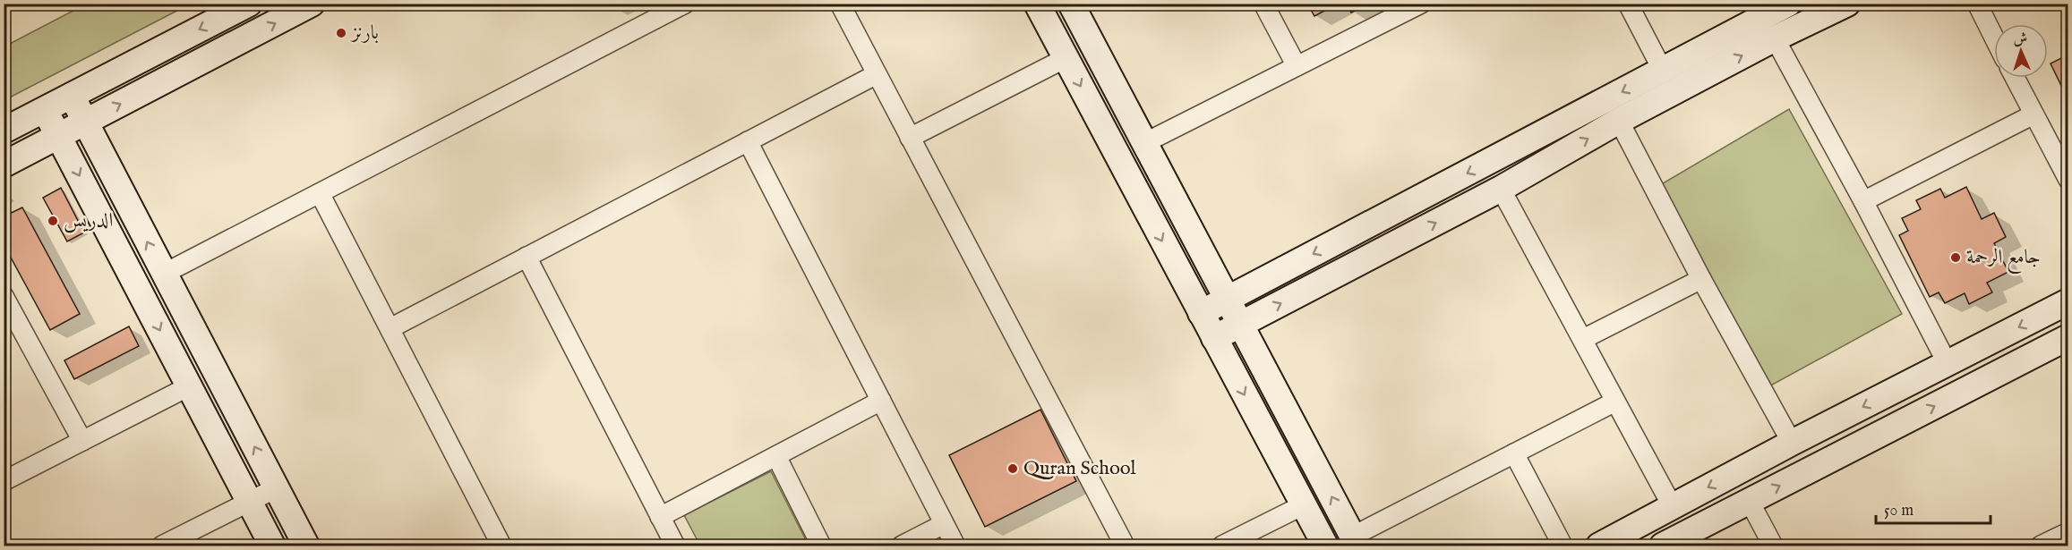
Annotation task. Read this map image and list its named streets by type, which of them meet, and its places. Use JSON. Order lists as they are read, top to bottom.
{
  "places": [
    "بارنز",
    "الدريس",
    "جامع الرحمة",
    "Quran School"
  ],
  "scale_bar": "50 m",
  "north": "top"
}
